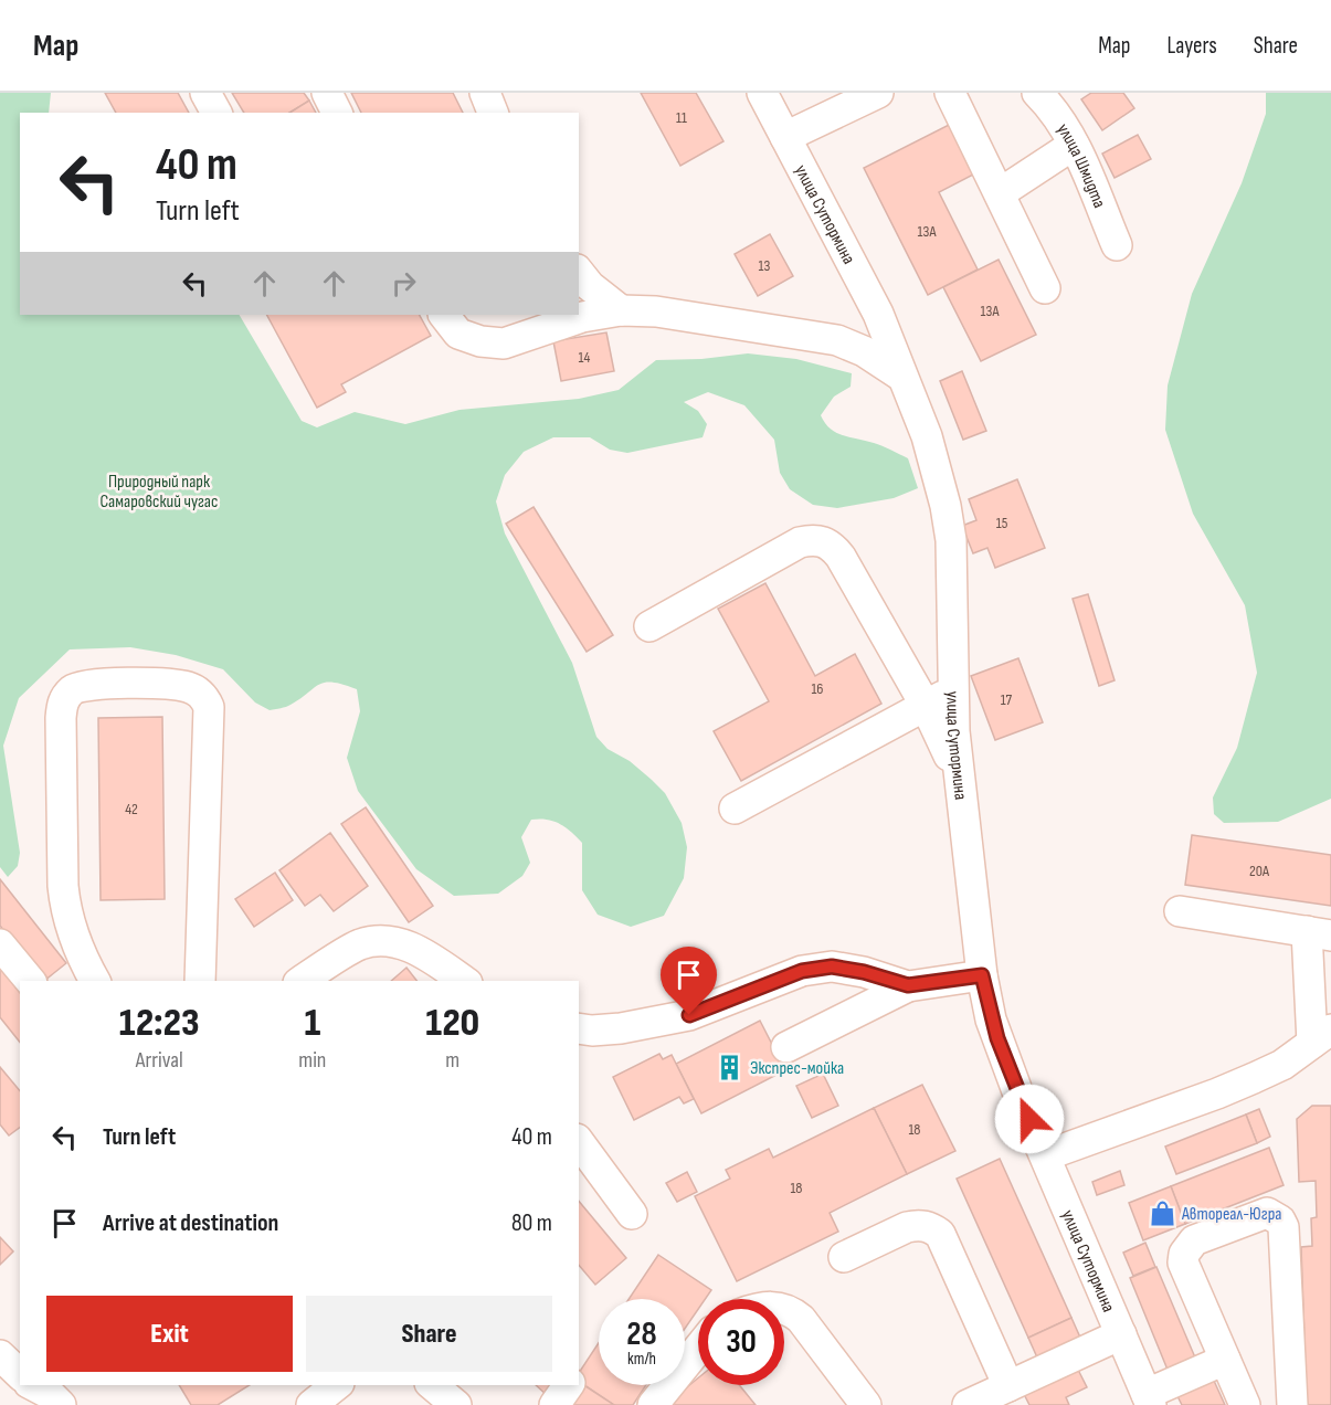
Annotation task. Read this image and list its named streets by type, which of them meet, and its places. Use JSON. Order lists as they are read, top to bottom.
{
  "streets": {
    "street": ["улица Шмидта", "улица Сутормина"]
  },
  "parks": ["Природный парк Самаровский чугас"],
  "places": {
    "building": ["Экспрес-мойка"],
    "shop": ["Автореал-Югра"]
  },
  "house_numbers": [
    "11",
    "13А",
    "13",
    "13А",
    "14",
    "15",
    "16",
    "17",
    "42",
    "20А",
    "18",
    "18"
  ],
  "page": {
    "header": "Map",
    "nav": ["Map", "Layers", "Share"],
    "turn": ["40 m", "Turn left"],
    "eta": [
      "12:23",
      "Arrival",
      "1",
      "min",
      "120",
      "m"
    ],
    "list": [
      {
        "name": "Turn left",
        "value": "40 m"
      },
      {
        "name": "Arrive at destination",
        "value": "80 m"
      }
    ],
    "buttons": ["Exit", "Share"],
    "speed": "28 km/h",
    "limit": "30"
  }
}
